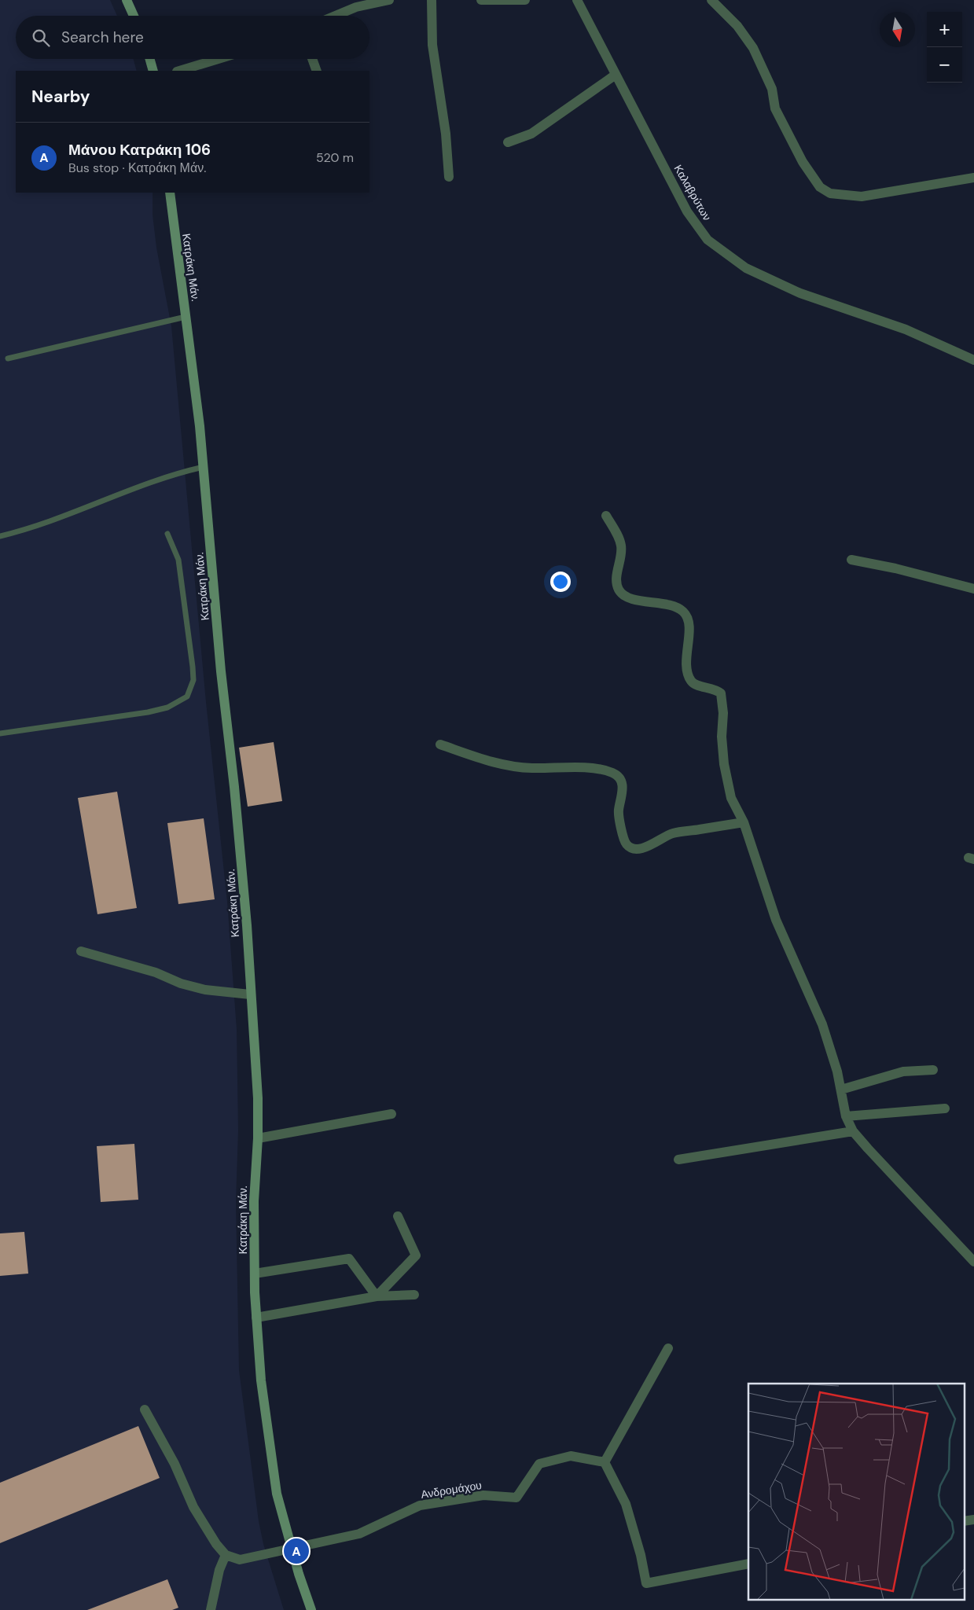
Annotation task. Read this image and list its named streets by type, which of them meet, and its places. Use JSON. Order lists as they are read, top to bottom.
{
  "streets": {
    "street": ["Καλαβρύτων", "Κατράκη Μάν.", "Ανδρομάχου"]
  },
  "crossings": [
    ["Κατράκη Μάν.", "Ανδρομάχου"]
  ],
  "north": "bottom",
  "page": {
    "map_buttons": ["+", "−"],
    "search": "Search here",
    "heading": "Nearby",
    "list": [
      {
        "mark": "A",
        "name": "Μάνου Κατράκη 106",
        "note": "Bus stop · Κατράκη Μάν.",
        "value": "520 m"
      }
    ],
    "pins": "A"
  }
}
